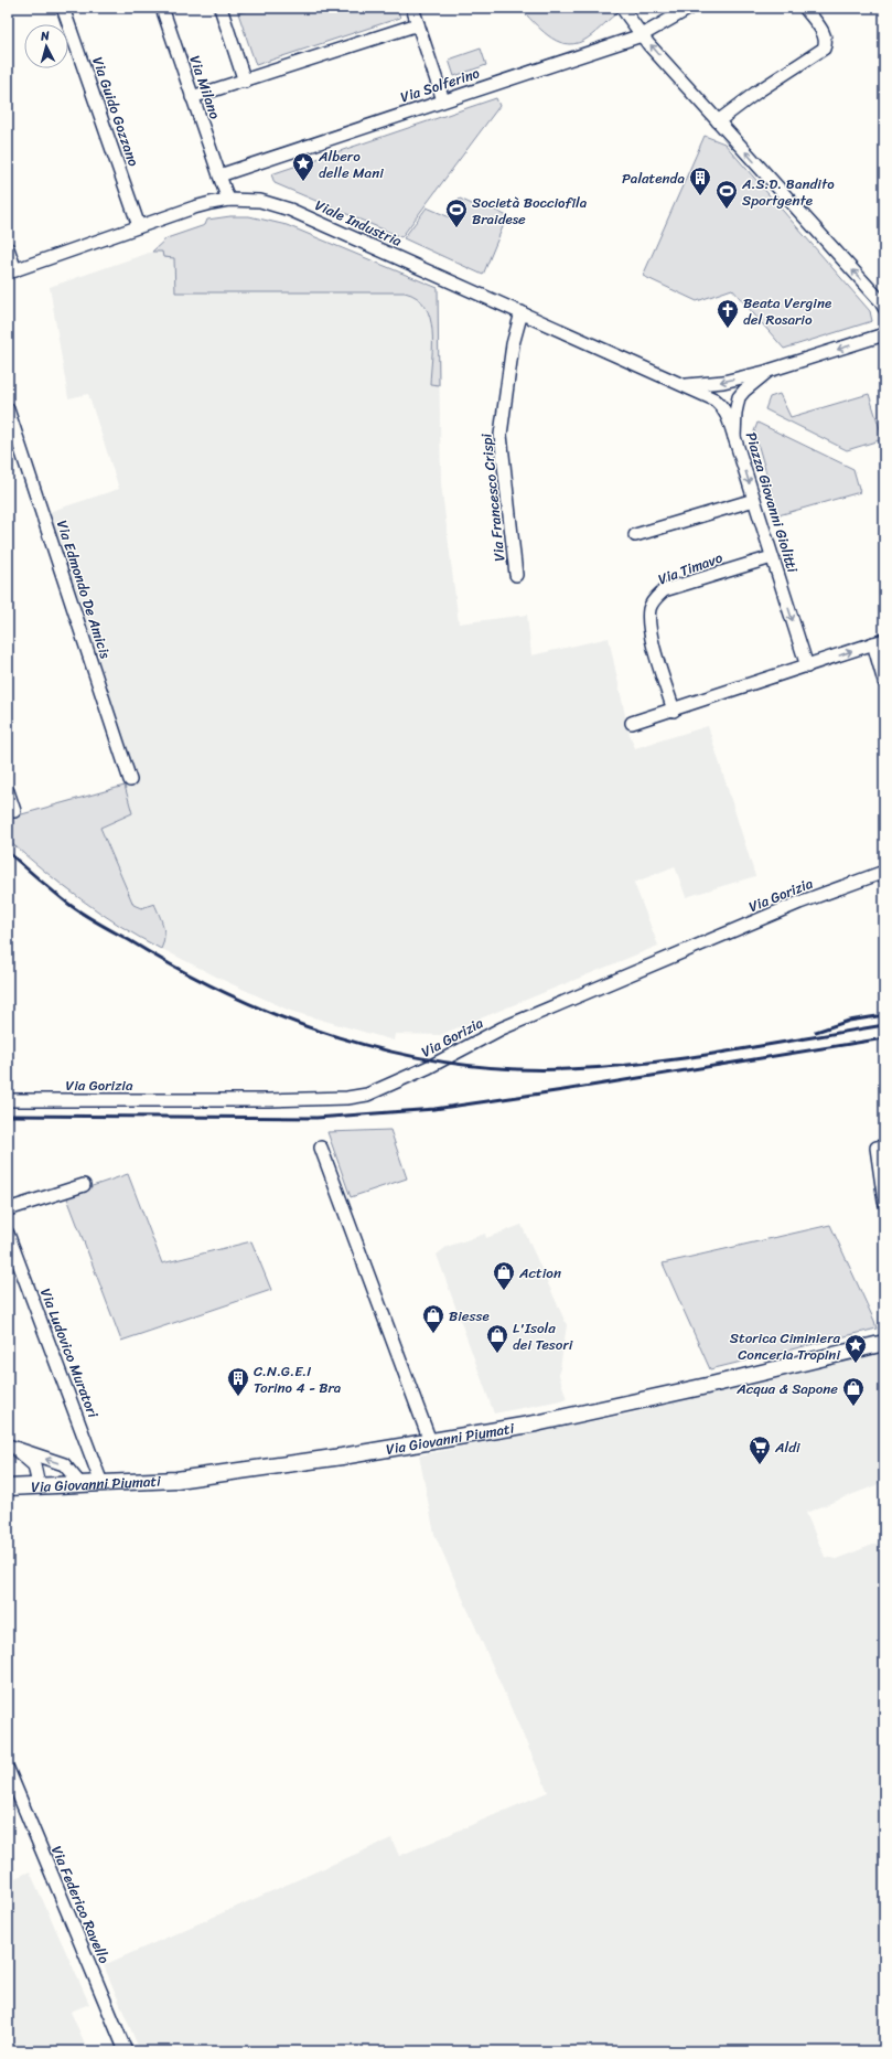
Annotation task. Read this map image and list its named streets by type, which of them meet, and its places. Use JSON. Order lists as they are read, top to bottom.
{
  "streets": {
    "street": [
      "Via Solferino",
      "Via Milano",
      "Via Guido Gozzano",
      "Viale Industria",
      "Via Francesco Crispi",
      "Piazza Giovanni Giolitti",
      "Via Timavo",
      "Via Edmondo De Amicis",
      "Via Gorizia",
      "Via Ludovico Muratori",
      "Via Giovanni Piumati",
      "Via Federico Ravello"
    ]
  },
  "crossings": [
    ["Via Solferino", "Via Milano"],
    ["Via Guido Gozzano", "Viale Industria"],
    ["Viale Industria", "Via Francesco Crispi"],
    ["Viale Industria", "Piazza Giovanni Giolitti"],
    ["Piazza Giovanni Giolitti", "Via Timavo"],
    ["Via Ludovico Muratori", "Via Giovanni Piumati"]
  ],
  "places": {
    "place": ["Albero delle Mani", "Storica Ciminiera Conceria Tropini"],
    "building": ["Palatenda", "C.N.G.E.I Torino 4 - Bra"],
    "sports": ["A.S.D. Bandito Sportgente", "Società Bocciofila Braidese"],
    "church": ["Beata Vergine del Rosario"],
    "shop": [
      "Action",
      "Biesse",
      "L'Isola dei Tesori",
      "Acqua & Sapone"
    ],
    "supermarket": ["Aldi"]
  },
  "north": "top"
}
